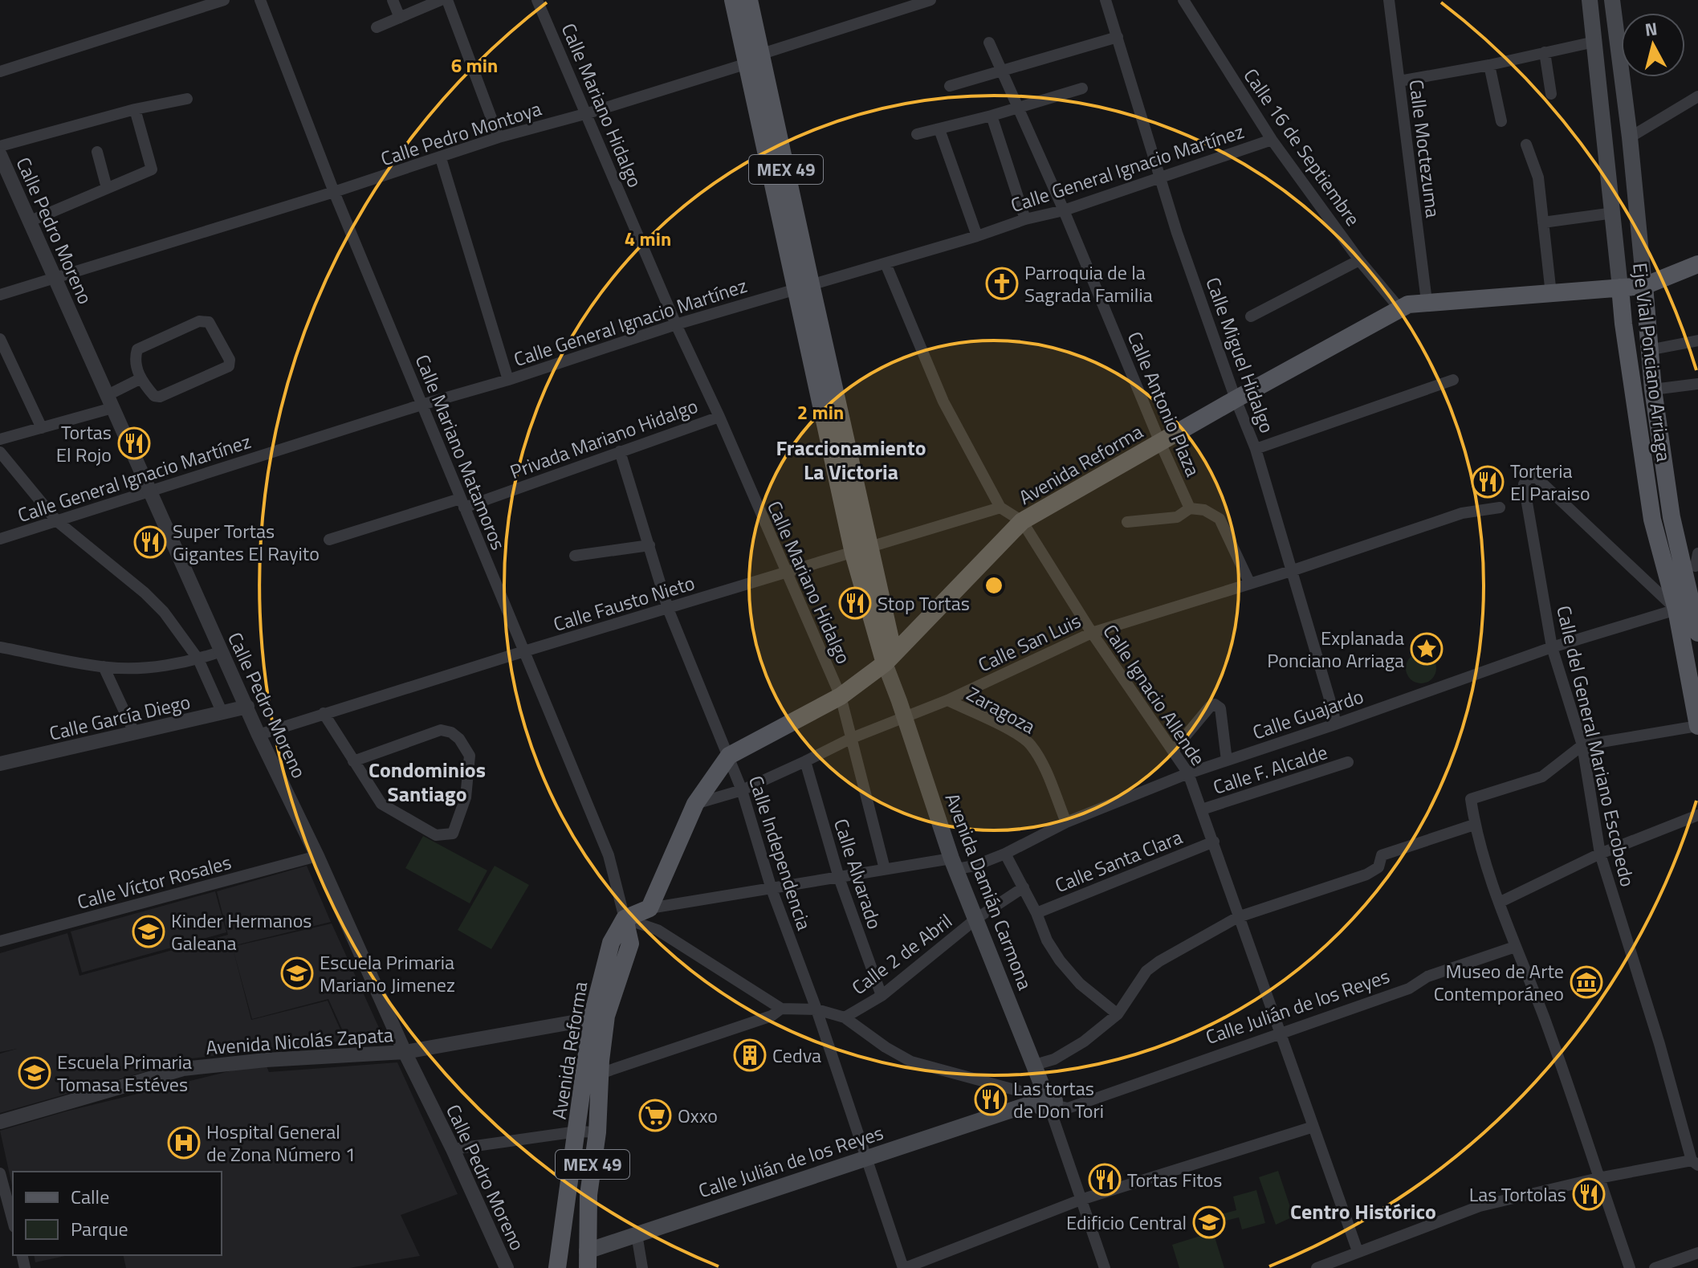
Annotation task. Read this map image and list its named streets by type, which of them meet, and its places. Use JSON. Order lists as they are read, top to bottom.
{
  "streets": {
    "main road": [
      "MEX 49",
      "Eje Vial Ponciano Arriaga",
      "Avenida Reforma",
      "Avenida Damián Carmona",
      "Calle Julián de los Reyes"
    ],
    "street": [
      "Calle Mariano Hidalgo",
      "Calle Pedro Montoya",
      "Calle 16 de Septiembre",
      "Calle Moctezuma",
      "Calle General Ignacio Martínez",
      "Calle Pedro Moreno",
      "Calle Miguel Hidalgo",
      "Calle Antonio Plaza",
      "Privada Mariano Hidalgo",
      "Calle Mariano Matamoros",
      "Calle Fausto Nieto",
      "Calle San Luis",
      "Calle Ignacio Allende",
      "Zaragoza",
      "Calle Guajardo",
      "Calle García Diego",
      "Calle del General Mariano Escobedo",
      "Calle F. Alcalde",
      "Calle Independencia",
      "Calle Santa Clara",
      "Calle Alvarado",
      "Calle Víctor Rosales",
      "Calle 2 de Abril",
      "Avenida Nicolás Zapata"
    ]
  },
  "crossings": [
    ["Calle Mariano Hidalgo", "Calle Pedro Montoya"],
    ["Calle Mariano Hidalgo", "Calle General Ignacio Martínez"],
    ["Calle Mariano Hidalgo", "Privada Mariano Hidalgo"],
    ["Calle Mariano Hidalgo", "Avenida Reforma"],
    ["Calle Mariano Hidalgo", "Calle Fausto Nieto"],
    ["Calle Mariano Hidalgo", "Calle San Luis"],
    ["Calle Mariano Hidalgo", "Calle Guajardo"],
    ["Calle Pedro Montoya", "Calle Pedro Moreno"],
    ["Calle Pedro Montoya", "Calle Mariano Matamoros"],
    ["Calle Pedro Montoya", "Avenida Damián Carmona"],
    ["Calle 16 de Septiembre", "Calle General Ignacio Martínez"],
    ["Calle 16 de Septiembre", "Avenida Reforma"],
    ["Calle Moctezuma", "Avenida Reforma"],
    ["Calle General Ignacio Martínez", "Calle Pedro Moreno"],
    ["Calle General Ignacio Martínez", "Calle Miguel Hidalgo"],
    ["Calle General Ignacio Martínez", "Calle Antonio Plaza"],
    ["Calle General Ignacio Martínez", "Calle Mariano Matamoros"],
    ["Calle General Ignacio Martínez", "Calle Ignacio Allende"],
    ["Calle General Ignacio Martínez", "Avenida Damián Carmona"],
    ["Calle Pedro Moreno", "Calle Fausto Nieto"],
    ["Calle Pedro Moreno", "Calle García Diego"],
    ["Calle Pedro Moreno", "Calle Víctor Rosales"],
    ["Calle Pedro Moreno", "Avenida Nicolás Zapata"],
    ["Calle Miguel Hidalgo", "Avenida Reforma"],
    ["Calle Miguel Hidalgo", "Calle San Luis"],
    ["Calle Miguel Hidalgo", "Calle Guajardo"],
    ["Eje Vial Ponciano Arriaga", "Avenida Reforma"],
    ["Eje Vial Ponciano Arriaga", "Calle Guajardo"],
    ["Eje Vial Ponciano Arriaga", "Calle del General Mariano Escobedo"],
    ["Calle Antonio Plaza", "Avenida Reforma"],
    ["Privada Mariano Hidalgo", "Calle Mariano Matamoros"],
    ["Privada Mariano Hidalgo", "Calle Independencia"],
    ["Calle Mariano Matamoros", "Avenida Reforma"],
    ["Calle Mariano Matamoros", "Calle Fausto Nieto"],
    ["Avenida Reforma", "Calle San Luis"],
    ["Avenida Reforma", "Calle Ignacio Allende"],
    ["Avenida Reforma", "Calle Guajardo"],
    ["Avenida Reforma", "Calle Independencia"],
    ["Avenida Reforma", "Avenida Damián Carmona"],
    ["Avenida Reforma", "Calle Julián de los Reyes"],
    ["Avenida Reforma", "Avenida Nicolás Zapata"],
    ["Calle Fausto Nieto", "Calle Ignacio Allende"],
    ["Calle Fausto Nieto", "Calle Independencia"],
    ["Calle Fausto Nieto", "Avenida Damián Carmona"],
    ["Calle San Luis", "Calle Ignacio Allende"],
    ["Calle San Luis", "Zaragoza"],
    ["Calle San Luis", "Calle Independencia"],
    ["Calle San Luis", "Calle Alvarado"],
    ["Calle San Luis", "Avenida Damián Carmona"],
    ["Calle Ignacio Allende", "Calle Guajardo"],
    ["Calle Ignacio Allende", "Calle F. Alcalde"],
    ["Calle Ignacio Allende", "Calle Santa Clara"],
    ["Calle Ignacio Allende", "Calle Julián de los Reyes"],
    ["Zaragoza", "Calle Guajardo"],
    ["Calle Guajardo", "Calle del General Mariano Escobedo"],
    ["Calle Guajardo", "Calle Independencia"],
    ["Calle Guajardo", "Calle Alvarado"],
    ["Calle Guajardo", "Avenida Damián Carmona"],
    ["Calle Independencia", "Calle 2 de Abril"],
    ["Calle Independencia", "Calle Julián de los Reyes"],
    ["Calle Alvarado", "Calle 2 de Abril"],
    ["Avenida Damián Carmona", "Calle 2 de Abril"],
    ["Avenida Damián Carmona", "Calle Julián de los Reyes"]
  ],
  "districts": ["Fraccionamiento La Victoria", "Condominios Santiago", "Centro Histórico"],
  "places": {
    "church": ["Parroquia de la Sagrada Familia"],
    "restaurant": [
      "Tortas El Rojo",
      "Torteria El Paraiso",
      "Super Tortas Gigantes El Rayito",
      "Stop Tortas",
      "Las tortas de Don Tori",
      "Tortas Fitos",
      "Las Tortolas"
    ],
    "place": ["Explanada Ponciano Arriaga"],
    "school or university": [
      "Kinder Hermanos Galeana",
      "Escuela Primaria Mariano Jimenez",
      "Escuela Primaria Tomasa Estéves",
      "Edificio Central"
    ],
    "museum": ["Museo de Arte Contemporáneo"],
    "building": ["Cedva"],
    "supermarket": ["Oxxo"],
    "hospital": ["Hospital General de Zona Número 1"]
  },
  "legend": ["Calle", "Parque"],
  "north": "top",
  "rings": ["6 min", "4 min", "2 min"]
}
